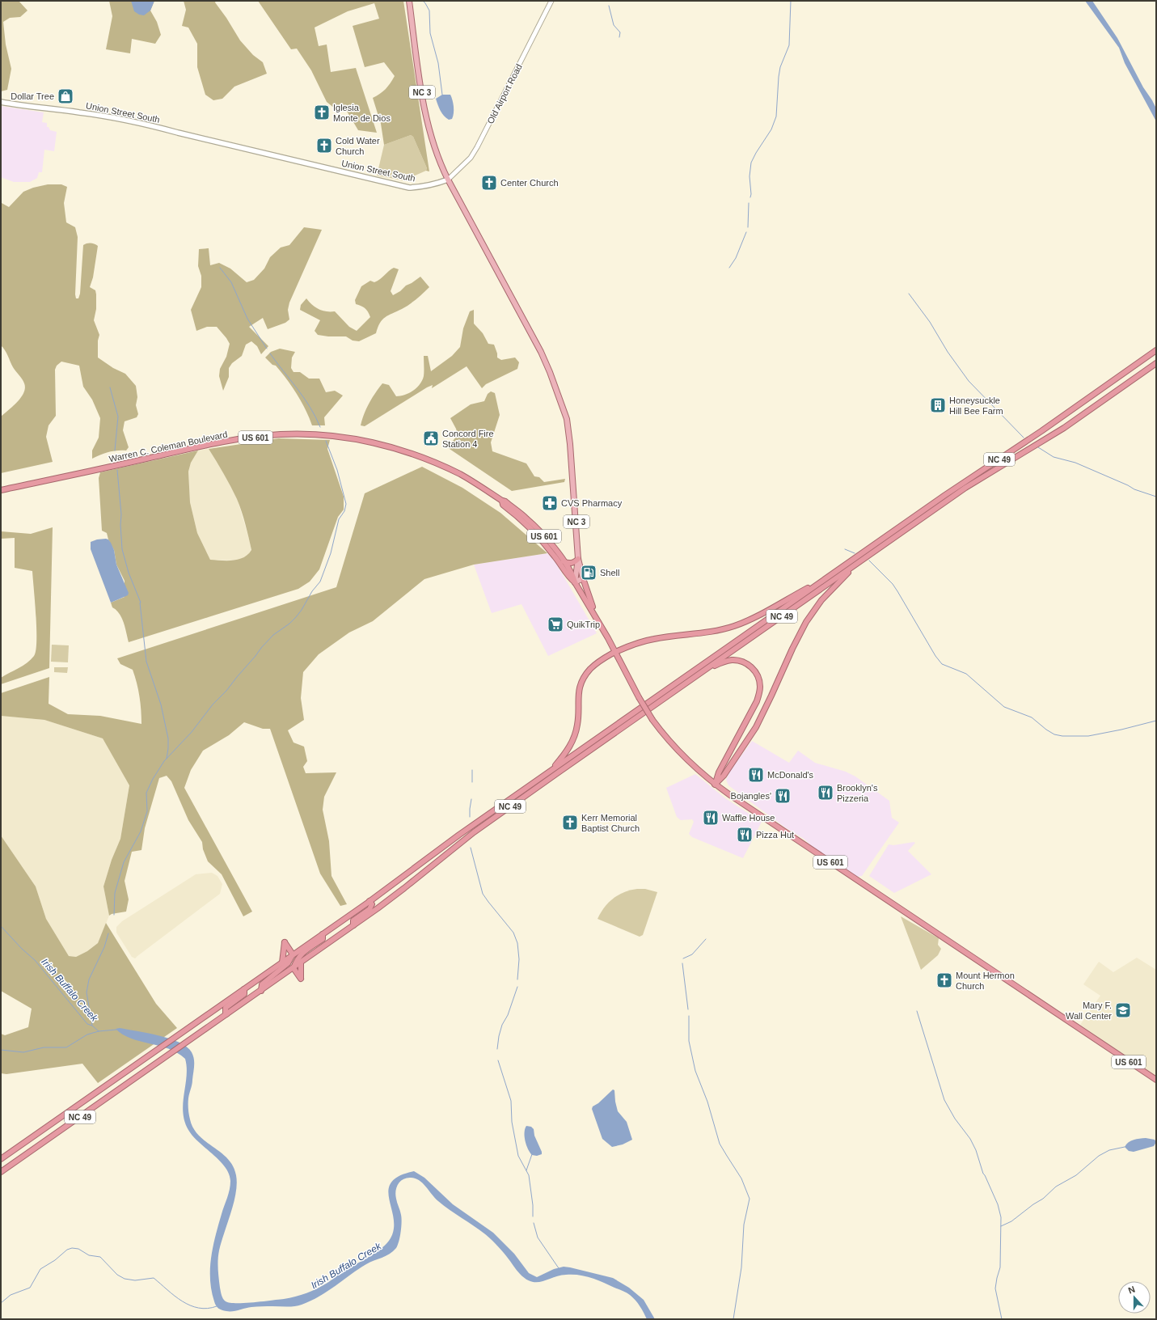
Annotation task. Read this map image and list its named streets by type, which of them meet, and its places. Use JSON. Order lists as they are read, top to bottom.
{
  "streets": {
    "highway": ["US 601", "Warren C. Coleman Boulevard", "NC 49"],
    "main road": ["NC 3", "Union Street South"],
    "street": ["Old Airport Road"]
  },
  "crossings": [
    ["NC 3", "Old Airport Road"],
    ["NC 3", "Union Street South"],
    ["NC 3", "Warren C. Coleman Boulevard"],
    ["Old Airport Road", "Union Street South"]
  ],
  "water": ["Irish Buffalo Creek"],
  "places": {
    "shop": ["Dollar Tree"],
    "church": [
      "Iglesia Monte de Dios",
      "Cold Water Church",
      "Center Church",
      "Kerr Memorial Baptist Church",
      "Mount Hermon Church"
    ],
    "building": ["Honeysuckle Hill Bee Farm"],
    "public building": ["Concord Fire Station 4"],
    "pharmacy": ["CVS Pharmacy"],
    "fuel station": ["Shell"],
    "supermarket": ["QuikTrip"],
    "restaurant": [
      "McDonald's",
      "Brooklyn's Pizzeria",
      "Bojangles'",
      "Waffle House",
      "Pizza Hut"
    ],
    "school or university": ["Mary F. Wall Center"]
  },
  "north": "top"
}
